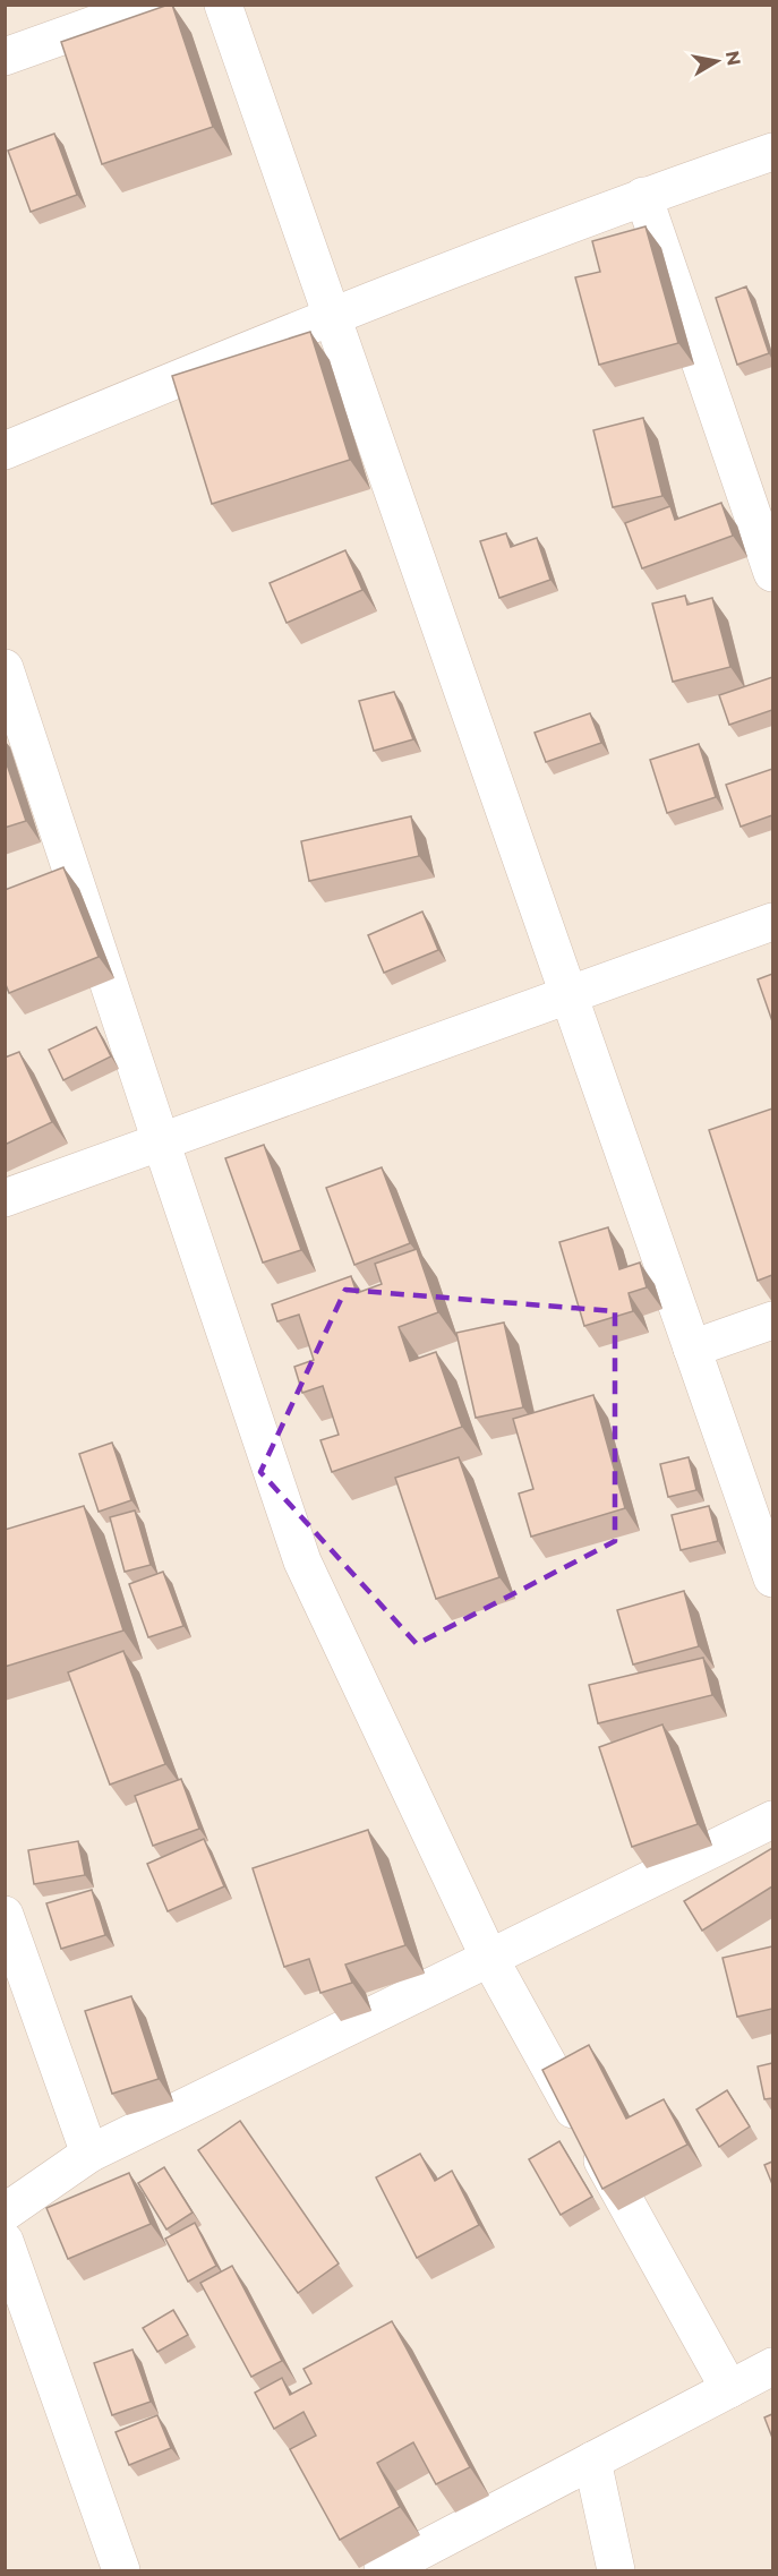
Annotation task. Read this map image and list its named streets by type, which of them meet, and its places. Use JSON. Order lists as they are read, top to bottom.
{
  "north": "right"
}
